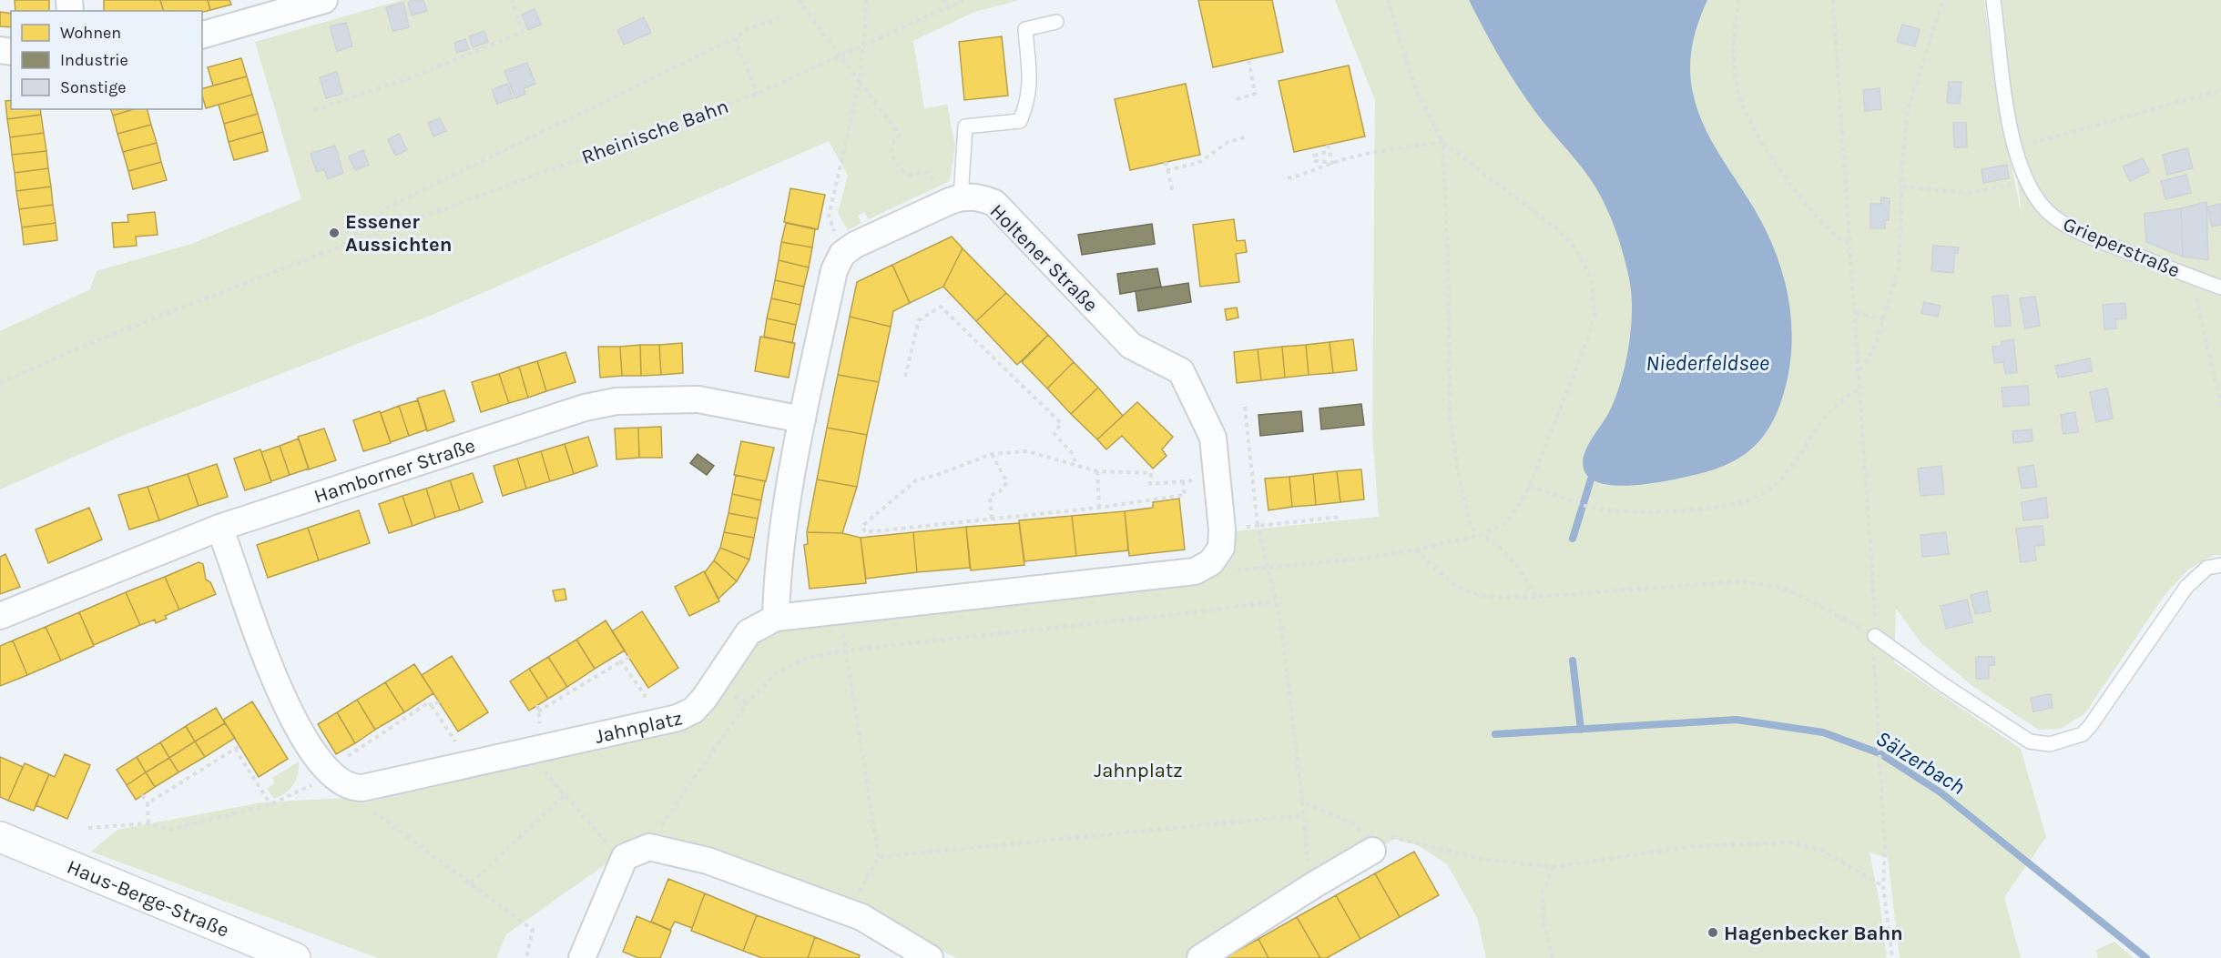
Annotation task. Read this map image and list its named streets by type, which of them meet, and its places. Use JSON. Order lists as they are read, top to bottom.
{
  "streets": {
    "main road": ["Haus-Berge-Straße"],
    "street": ["Holtener Straße", "Hamborner Straße", "Jahnplatz"],
    "lane": ["Grieperstraße"],
    "path": ["Rheinische Bahn"]
  },
  "crossings": [
    ["Holtener Straße", "Jahnplatz"]
  ],
  "water": ["Niederfeldsee", "Sälzerbach"],
  "parks": ["Jahnplatz"],
  "places": ["Essener Aussichten", "Hagenbecker Bahn"],
  "legend": ["Wohnen", "Industrie", "Sonstige"]
}
